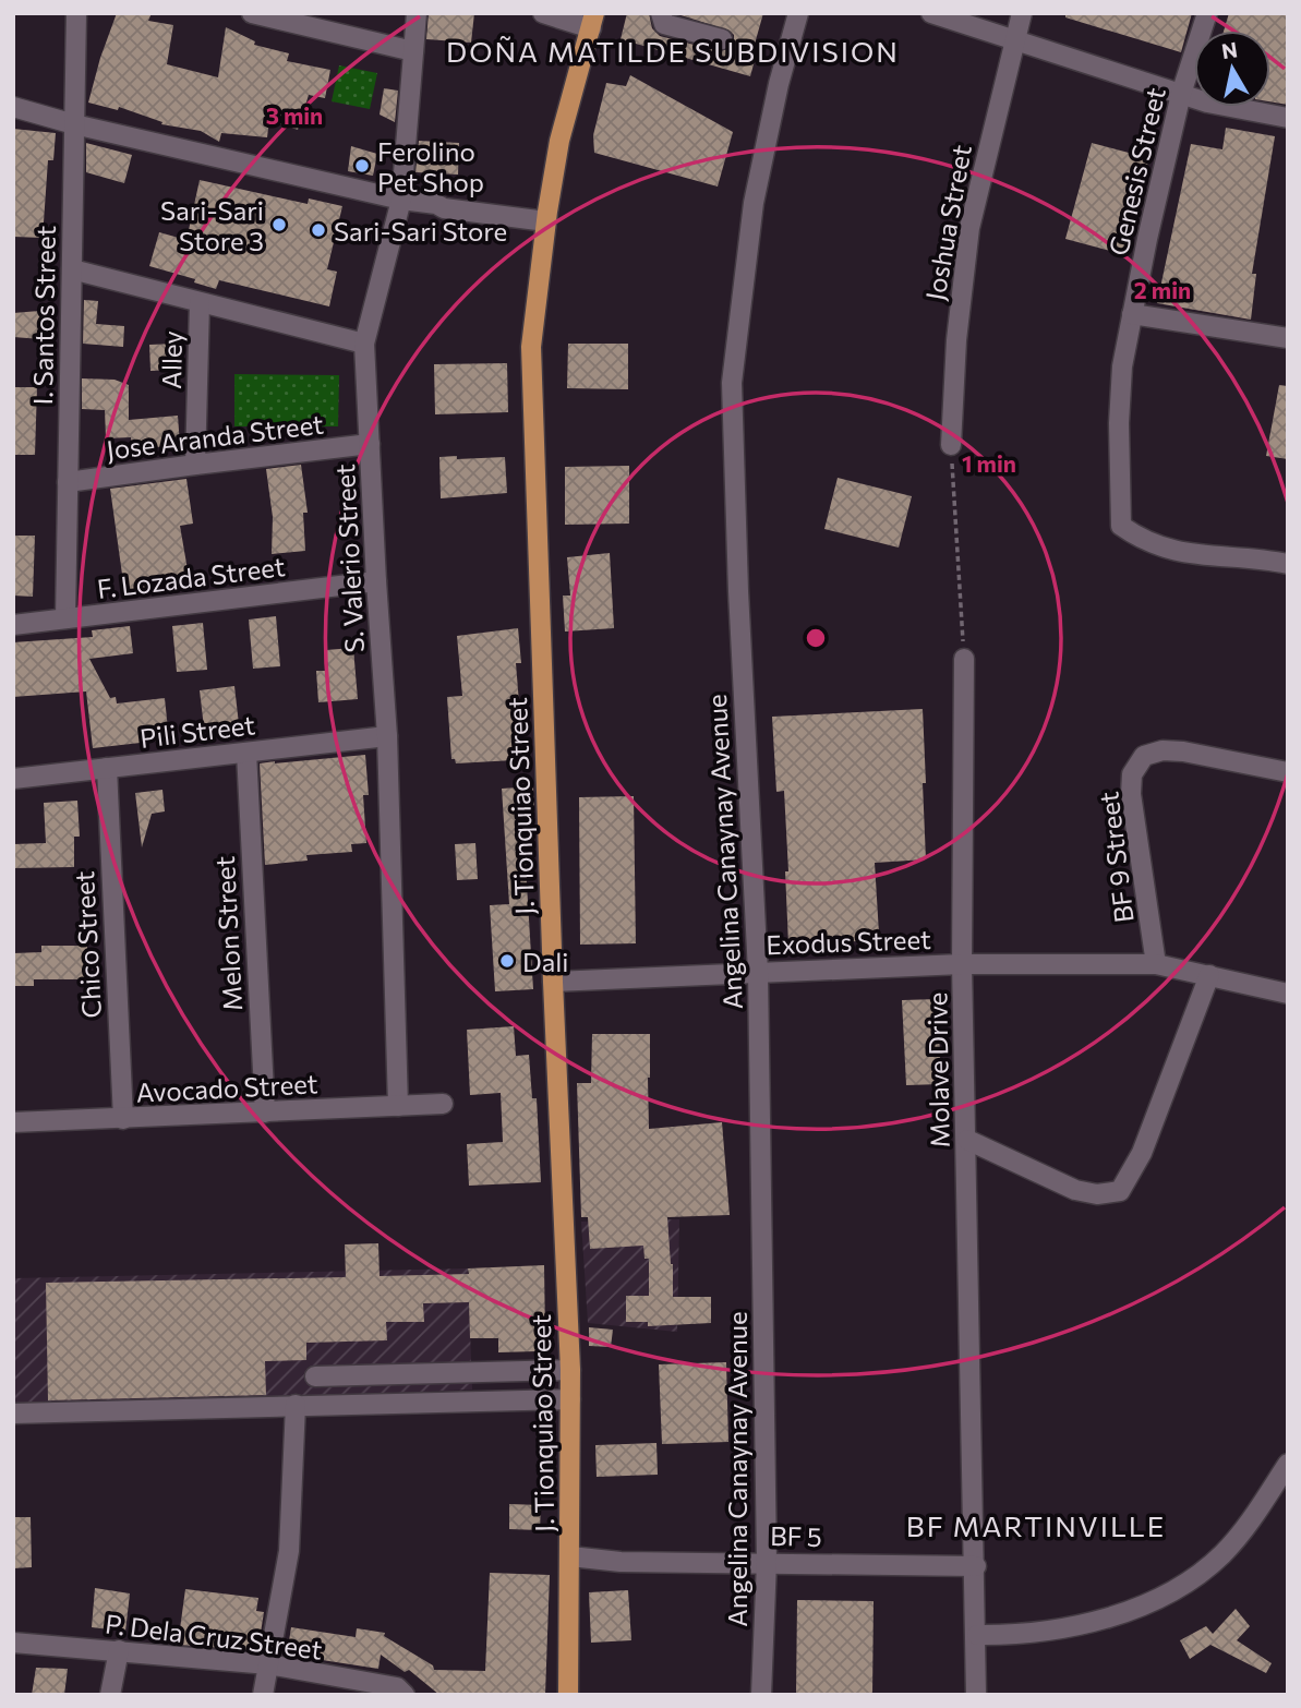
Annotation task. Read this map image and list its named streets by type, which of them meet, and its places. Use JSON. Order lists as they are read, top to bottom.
{
  "streets": {
    "main road": ["J. Tionquiao Street"],
    "street": [
      "Genesis Street",
      "Joshua Street",
      "I. Santos Street",
      "Alley",
      "Jose Aranda Street",
      "S. Valerio Street",
      "F. Lozada Street",
      "Pili Street",
      "Angelina Canaynay Avenue",
      "BF 9 Street",
      "Melon Street",
      "Exodus Street",
      "Chico Street",
      "Molave Drive",
      "Avocado Street",
      "BF 5",
      "P. Dela Cruz Street"
    ]
  },
  "crossings": [
    ["I. Santos Street", "Jose Aranda Street"],
    ["I. Santos Street", "F. Lozada Street"],
    ["Alley", "Jose Aranda Street"],
    ["Jose Aranda Street", "S. Valerio Street"],
    ["S. Valerio Street", "F. Lozada Street"],
    ["S. Valerio Street", "Pili Street"],
    ["S. Valerio Street", "Avocado Street"],
    ["Pili Street", "Melon Street"],
    ["Pili Street", "Chico Street"],
    ["J. Tionquiao Street", "Exodus Street"],
    ["J. Tionquiao Street", "BF 5"],
    ["Angelina Canaynay Avenue", "Exodus Street"],
    ["Angelina Canaynay Avenue", "BF 5"],
    ["BF 9 Street", "Exodus Street"],
    ["Melon Street", "Avocado Street"],
    ["Exodus Street", "Molave Drive"],
    ["Chico Street", "Avocado Street"],
    ["Molave Drive", "BF 5"]
  ],
  "districts": ["DOÑA MATILDE SUBDIVISION", "BF MARTINVILLE"],
  "places": [
    "Ferolino Pet Shop",
    "Sari-Sari Store 3",
    "Sari-Sari Store",
    "Dali"
  ],
  "north": "top",
  "rings": ["3 min", "2 min", "1 min"]
}
